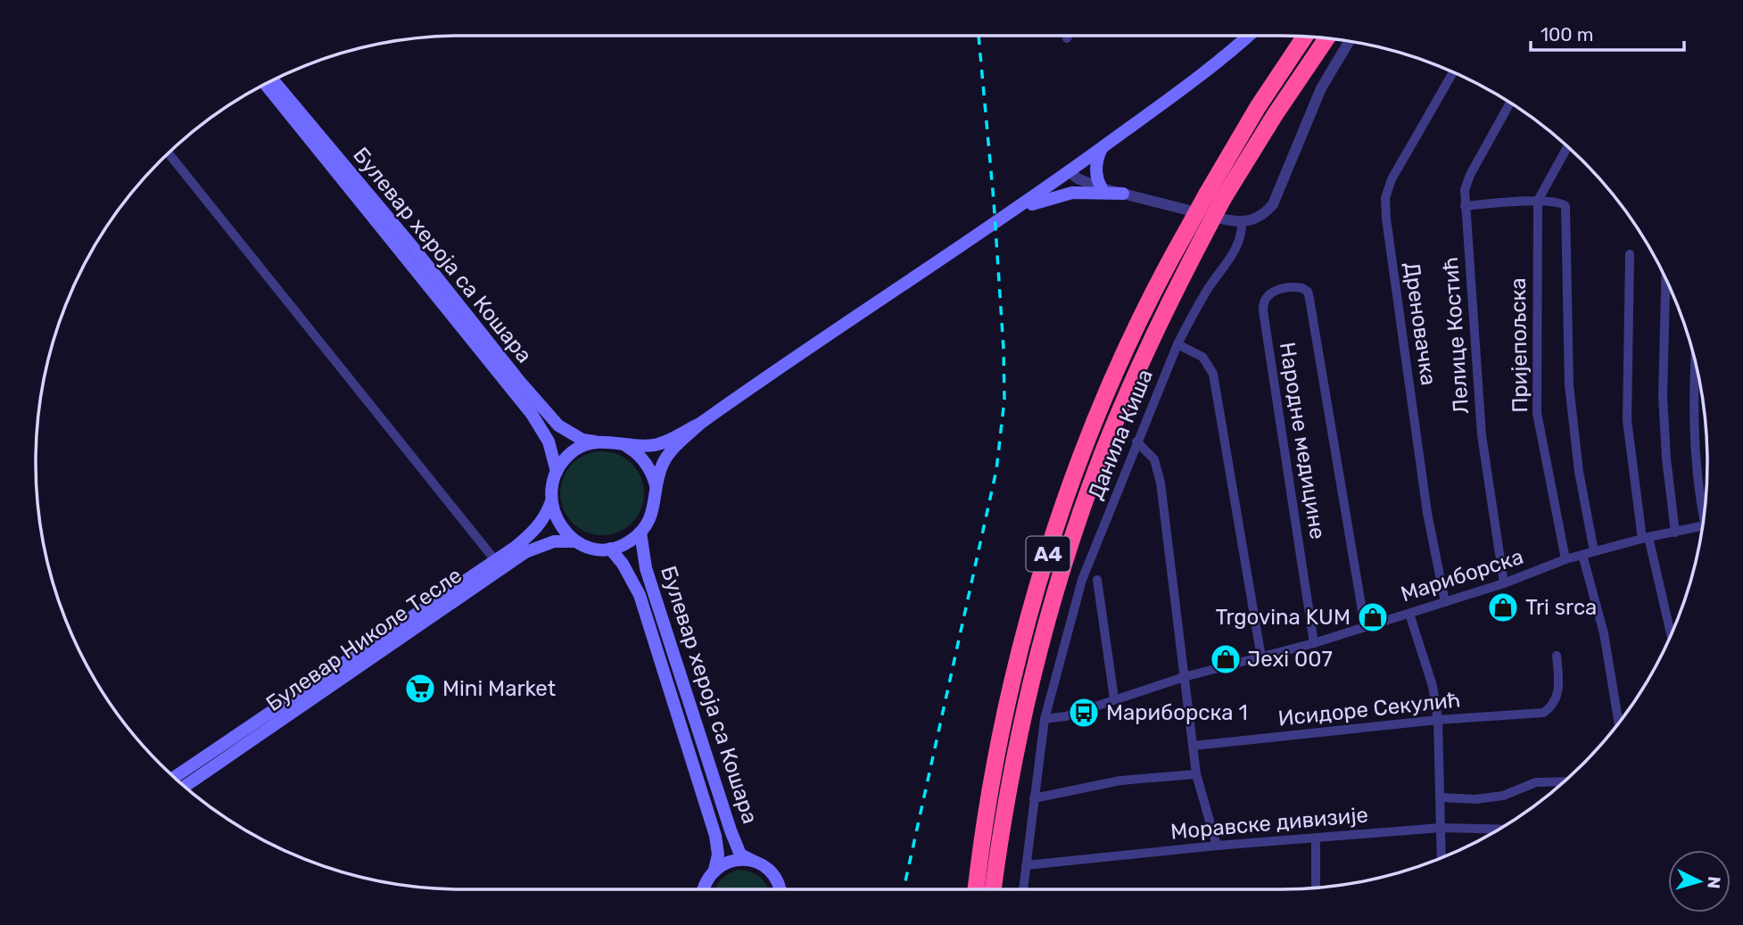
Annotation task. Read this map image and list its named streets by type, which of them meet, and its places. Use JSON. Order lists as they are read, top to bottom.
{
  "streets": {
    "highway": ["A4"],
    "main road": ["Булевар хероја са Кошара", "Булевар Николе Тесле"],
    "street": [
      "Дреновачка",
      "Лелице Костић",
      "Пријепољска",
      "Данила Киша",
      "Народне медицине",
      "Мариборска",
      "Исидоре Секулић",
      "Моравске дивизије"
    ]
  },
  "crossings": [
    ["Булевар хероја са Кошара", "Булевар Николе Тесле"],
    ["Дреновачка", "Мариборска"],
    ["Лелице Костић", "Мариборска"],
    ["Пријепољска", "Мариборска"],
    ["Данила Киша", "Мариборска"],
    ["Данила Киша", "Моравске дивизије"],
    ["Народне медицине", "Мариборска"]
  ],
  "places": {
    "shop": ["Tri srca", "Trgovina KUM", "Jexi 007"],
    "supermarket": ["Mini Market"],
    "bus stop": ["Мариборска 1"]
  },
  "scale_bar": "100 m",
  "north": "right"
}
